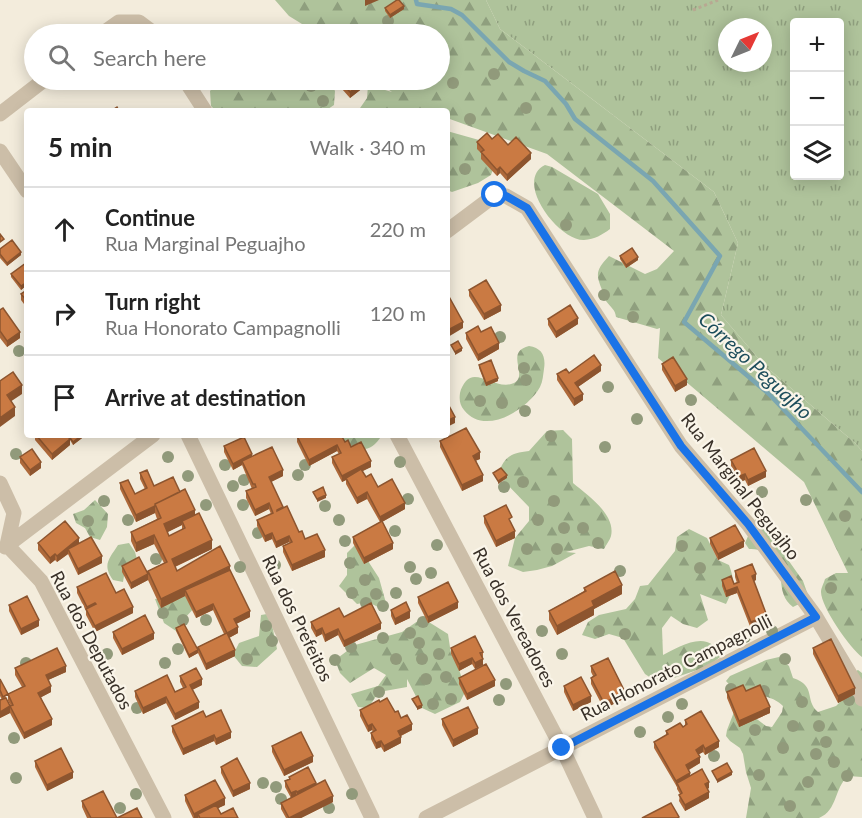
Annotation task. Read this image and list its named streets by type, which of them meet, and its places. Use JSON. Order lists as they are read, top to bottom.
{
  "streets": {
    "street": [
      "Rua Marginal Peguajho",
      "Rua dos Vereadores",
      "Rua dos Prefeitos",
      "Rua dos Deputados",
      "Rua Honorato Campagnolli"
    ]
  },
  "crossings": [
    ["Rua Marginal Peguajho", "Rua Honorato Campagnolli"],
    ["Rua dos Vereadores", "Rua Honorato Campagnolli"]
  ],
  "water": ["Córrego Peguajho"],
  "north": "top right",
  "page": {
    "map_buttons": ["+", "−"],
    "search": "Search here",
    "heading": ["5 min", "Walk · 340 m"],
    "list": [
      ["Continue", "Rua Marginal Peguajho", "220 m"],
      ["Turn right", "Rua Honorato Campagnolli", "120 m"],
      "Arrive at destination"
    ]
  }
}
